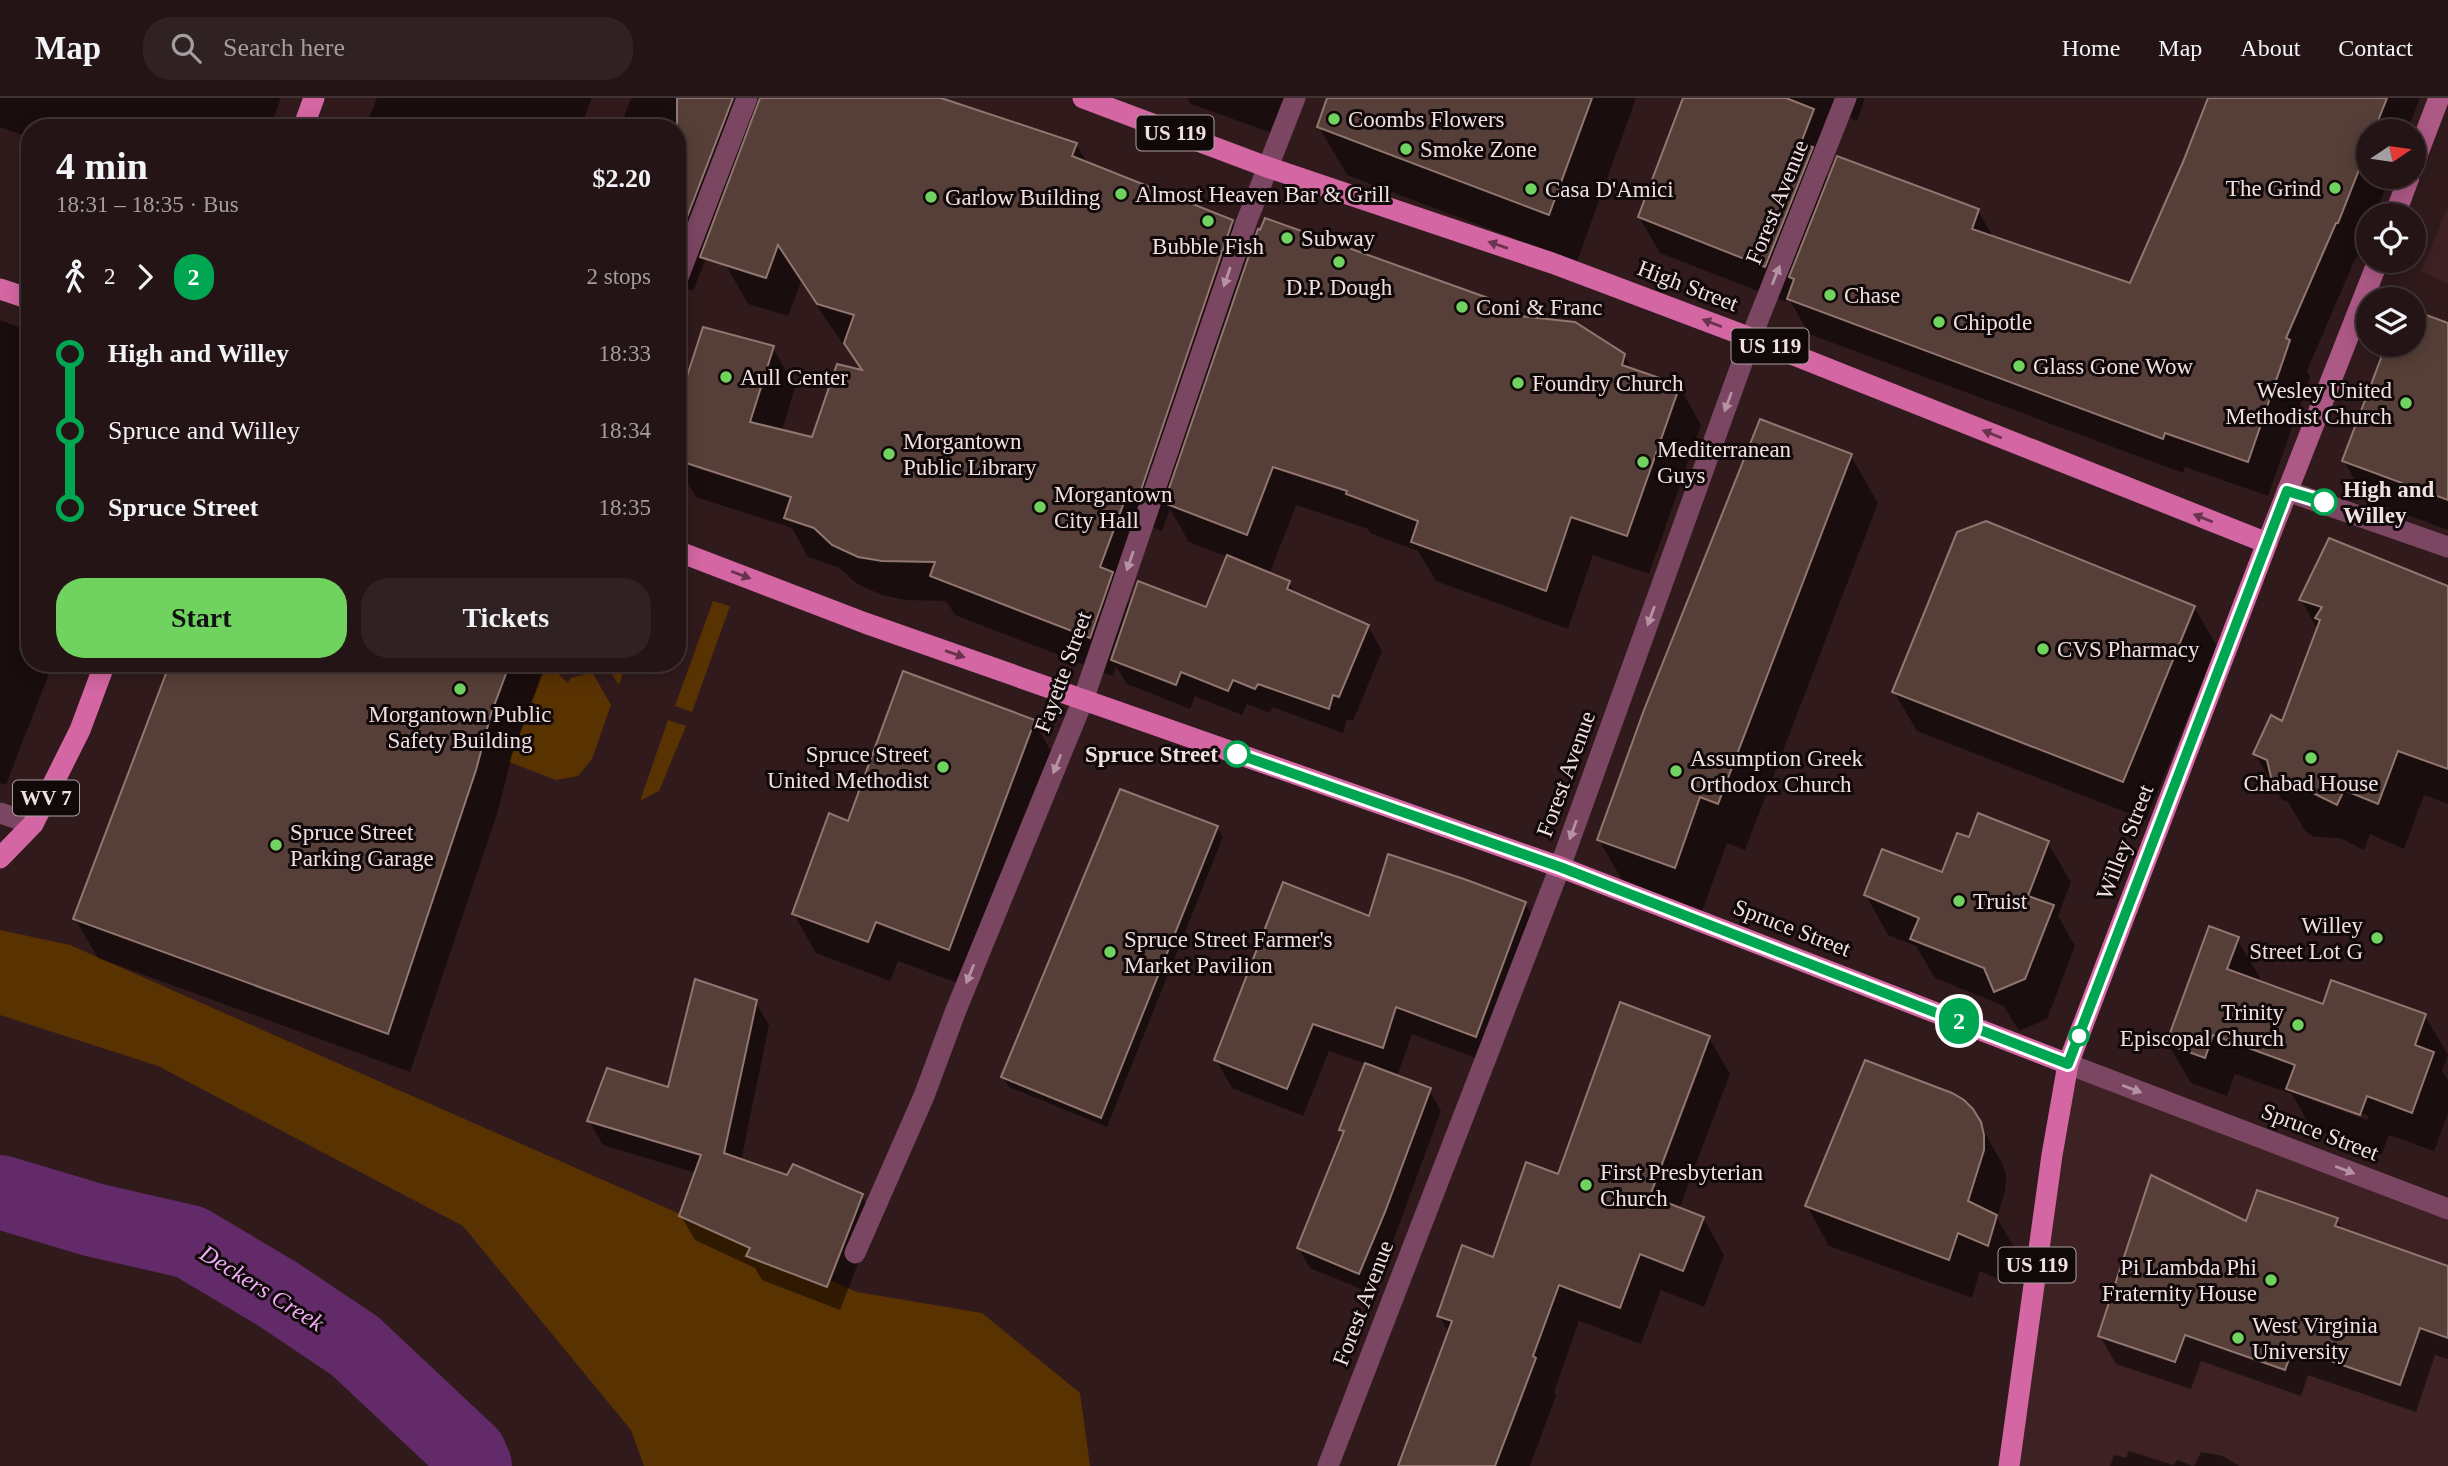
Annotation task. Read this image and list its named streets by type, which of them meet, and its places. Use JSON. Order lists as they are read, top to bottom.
{
  "streets": {
    "main road": [
      "US 119",
      "High Street",
      "WV 7",
      "Willey Street",
      "Spruce Street"
    ],
    "street": ["Forest Avenue", "Fayette Street"]
  },
  "crossings": [
    ["Forest Avenue", "High Street"],
    ["Forest Avenue", "Spruce Street"],
    ["High Street", "Fayette Street"],
    ["High Street", "Willey Street"],
    ["Fayette Street", "Spruce Street"],
    ["Willey Street", "Spruce Street"]
  ],
  "one_way": ["High Street", "Fayette Street", "Spruce Street"],
  "water": ["Deckers Creek"],
  "places": [
    "Coombs Flowers",
    "Smoke Zone",
    "The Grind",
    "Casa D'Amici",
    "Almost Heaven Bar & Grill",
    "Garlow Building",
    "Bubble Fish",
    "Subway",
    "D.P. Dough",
    "Chase",
    "Coni & Franc",
    "Chipotle",
    "Glass Gone Wow",
    "Aull Center",
    "Foundry Church",
    "Wesley United Methodist Church",
    "Morgantown Public Library",
    "Mediterranean Guys",
    "High and Willey",
    "Morgantown City Hall",
    "CVS Pharmacy",
    "Morgantown Public Safety Building",
    "Spruce Street",
    "Chabad House",
    "Spruce Street United Methodist",
    "Assumption Greek Orthodox Church",
    "Spruce Street Parking Garage",
    "Truist",
    "Willey Street Lot G",
    "Spruce Street Farmer's Market Pavilion",
    "Trinity Episcopal Church",
    "First Presbyterian Church",
    "Pi Lambda Phi Fraternity House",
    "West Virginia University"
  ],
  "lines": ["bus line 2"],
  "north": "right",
  "page": {
    "header": "Map",
    "search": "Search here",
    "nav": [
      "Home",
      "Map",
      "About",
      "Contact"
    ],
    "on_map": "2",
    "heading": ["4 min", "18:31 – 18:35 · Bus", "$2.20"],
    "legs": ["2", "2", "2 stops"],
    "list": [
      {
        "name": "High and Willey",
        "value": "18:33"
      },
      {
        "name": "Spruce and Willey",
        "value": "18:34"
      },
      {
        "name": "Spruce Street",
        "value": "18:35"
      }
    ],
    "buttons": ["Start", "Tickets"]
  }
}
